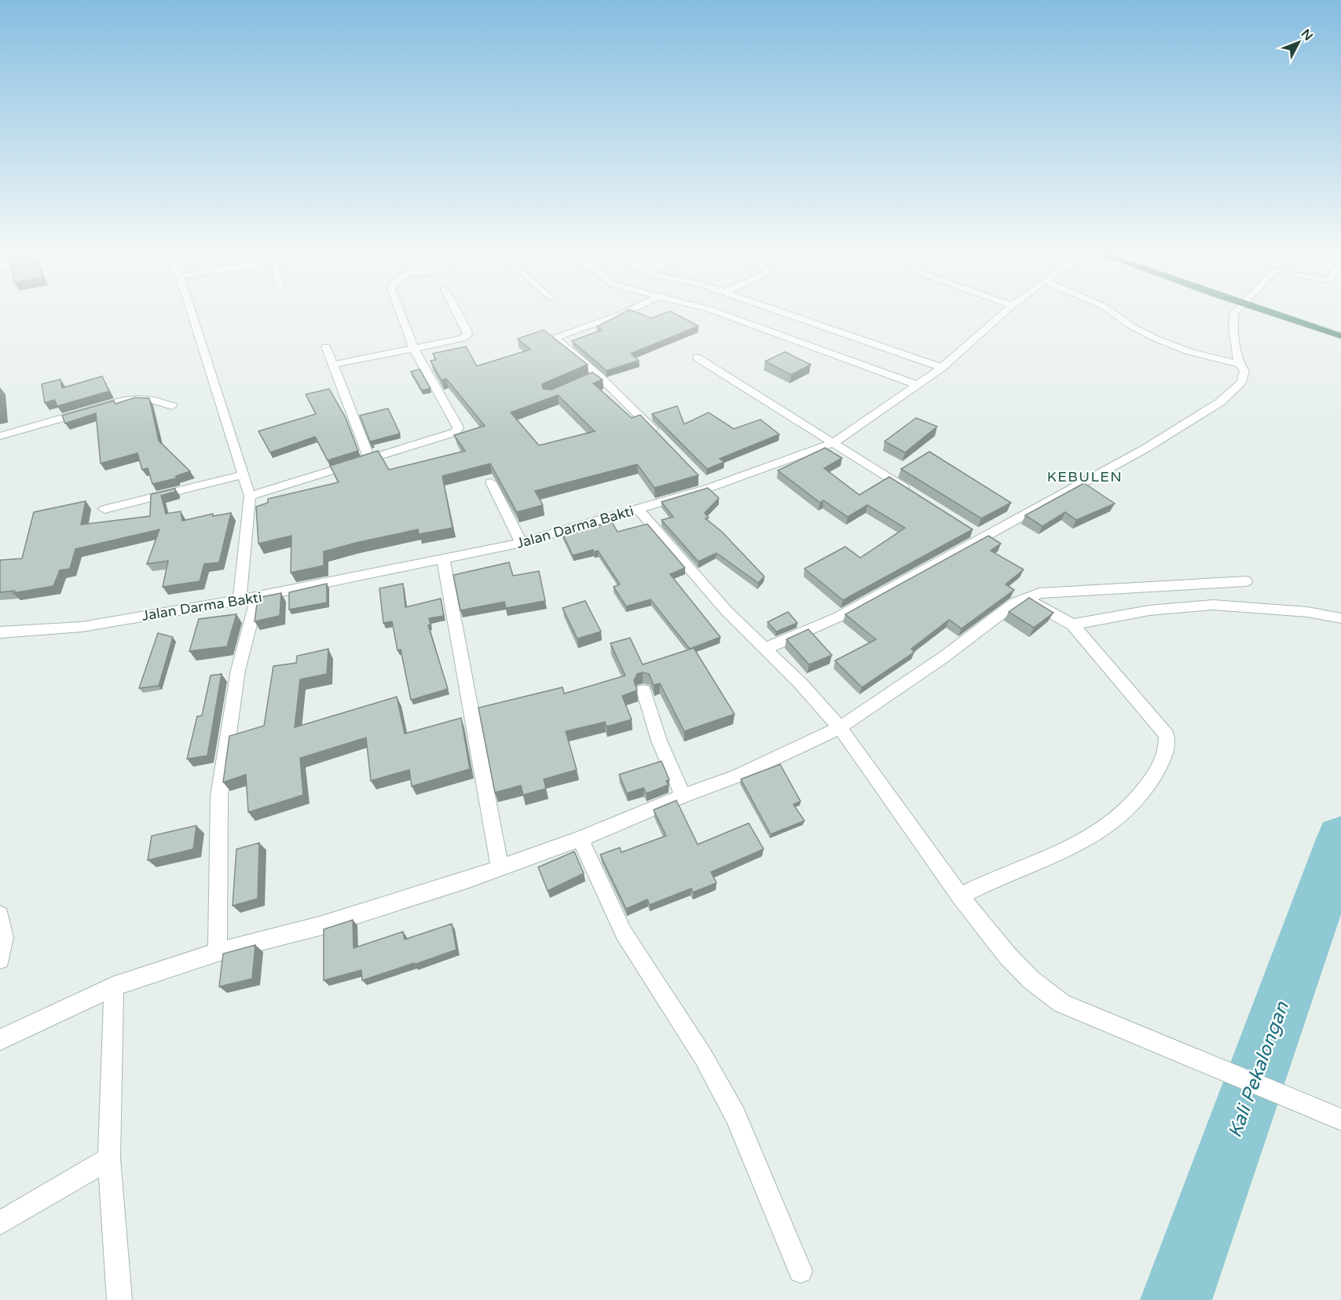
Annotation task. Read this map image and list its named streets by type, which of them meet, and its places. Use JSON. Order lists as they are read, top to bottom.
{
  "streets": {
    "street": ["Jalan Darma Bakti"]
  },
  "districts": ["KEBULEN"],
  "water": ["Kali Pekalongan"],
  "north": "top right"
}
